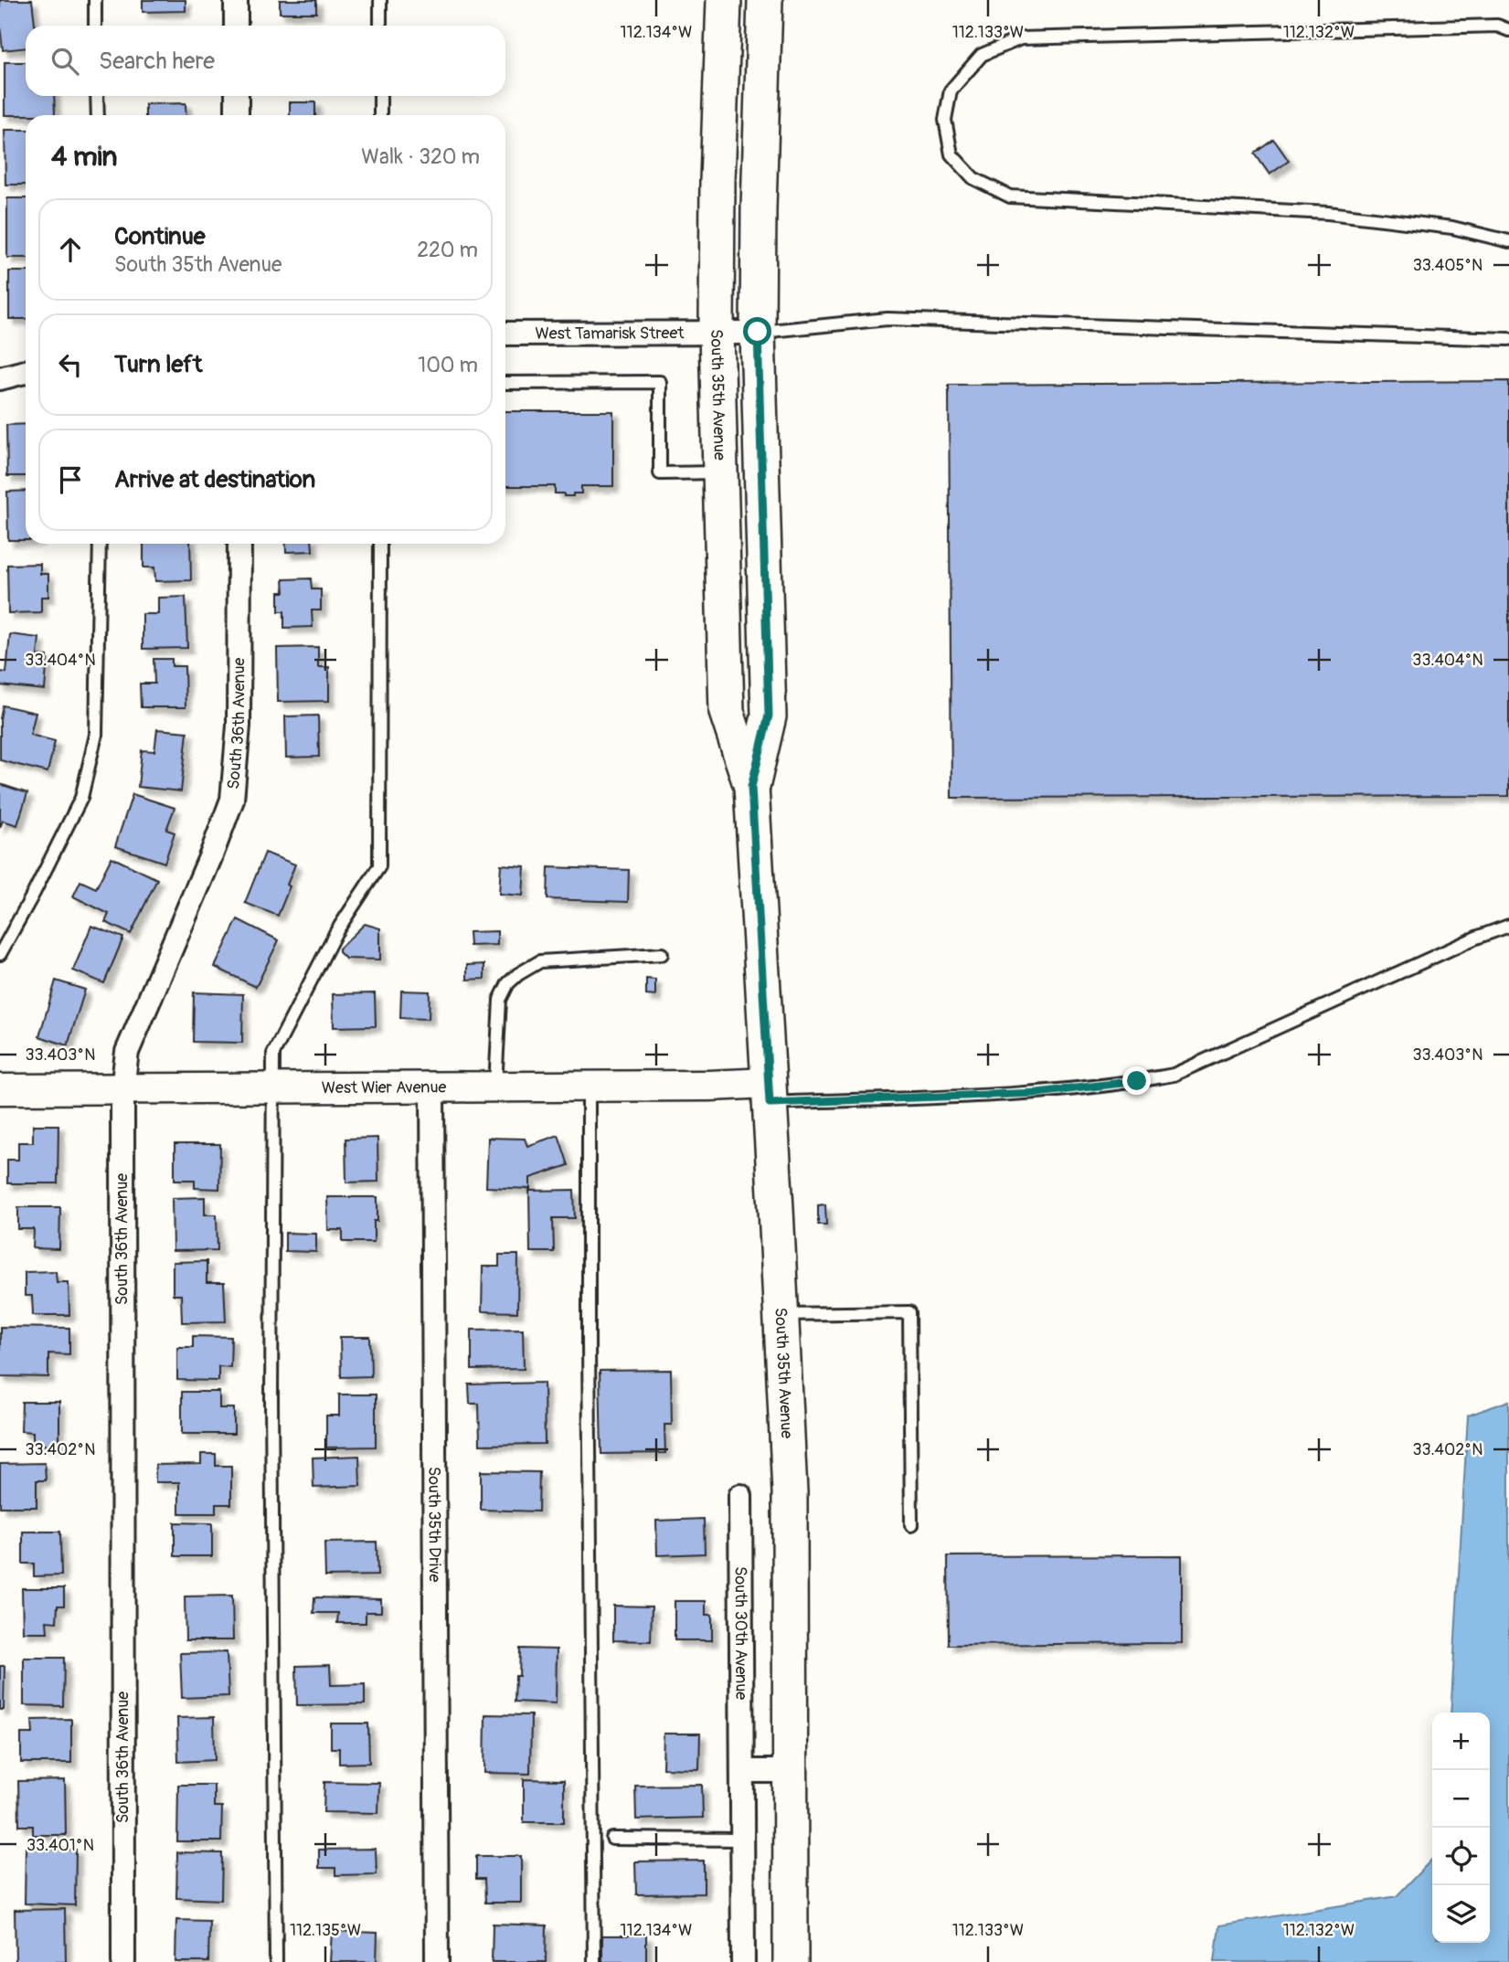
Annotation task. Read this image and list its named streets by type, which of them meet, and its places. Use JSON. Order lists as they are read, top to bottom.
{
  "streets": {
    "main road": ["South 35th Avenue"],
    "street": [
      "West Tamarisk Street",
      "South 36th Avenue",
      "West Wier Avenue",
      "South 35th Drive",
      "South 30th Avenue"
    ]
  },
  "crossings": [
    ["West Tamarisk Street", "South 35th Avenue"],
    ["South 35th Avenue", "West Wier Avenue"],
    ["South 36th Avenue", "West Wier Avenue"],
    ["West Wier Avenue", "South 35th Drive"]
  ],
  "page": {
    "search": "Search here",
    "heading": ["4 min", "Walk · 320 m"],
    "list": [
      ["Continue", "South 35th Avenue", "220 m"],
      ["Turn left", "100 m"],
      "Arrive at destination"
    ],
    "map_buttons": ["+", "−"]
  },
  "coordinates": [
    "112.134°W",
    "112.133°W",
    "112.132°W",
    "33.405°N",
    "33.404°N",
    "33.403°N",
    "33.402°N",
    "33.401°N",
    "112.135°W"
  ]
}
